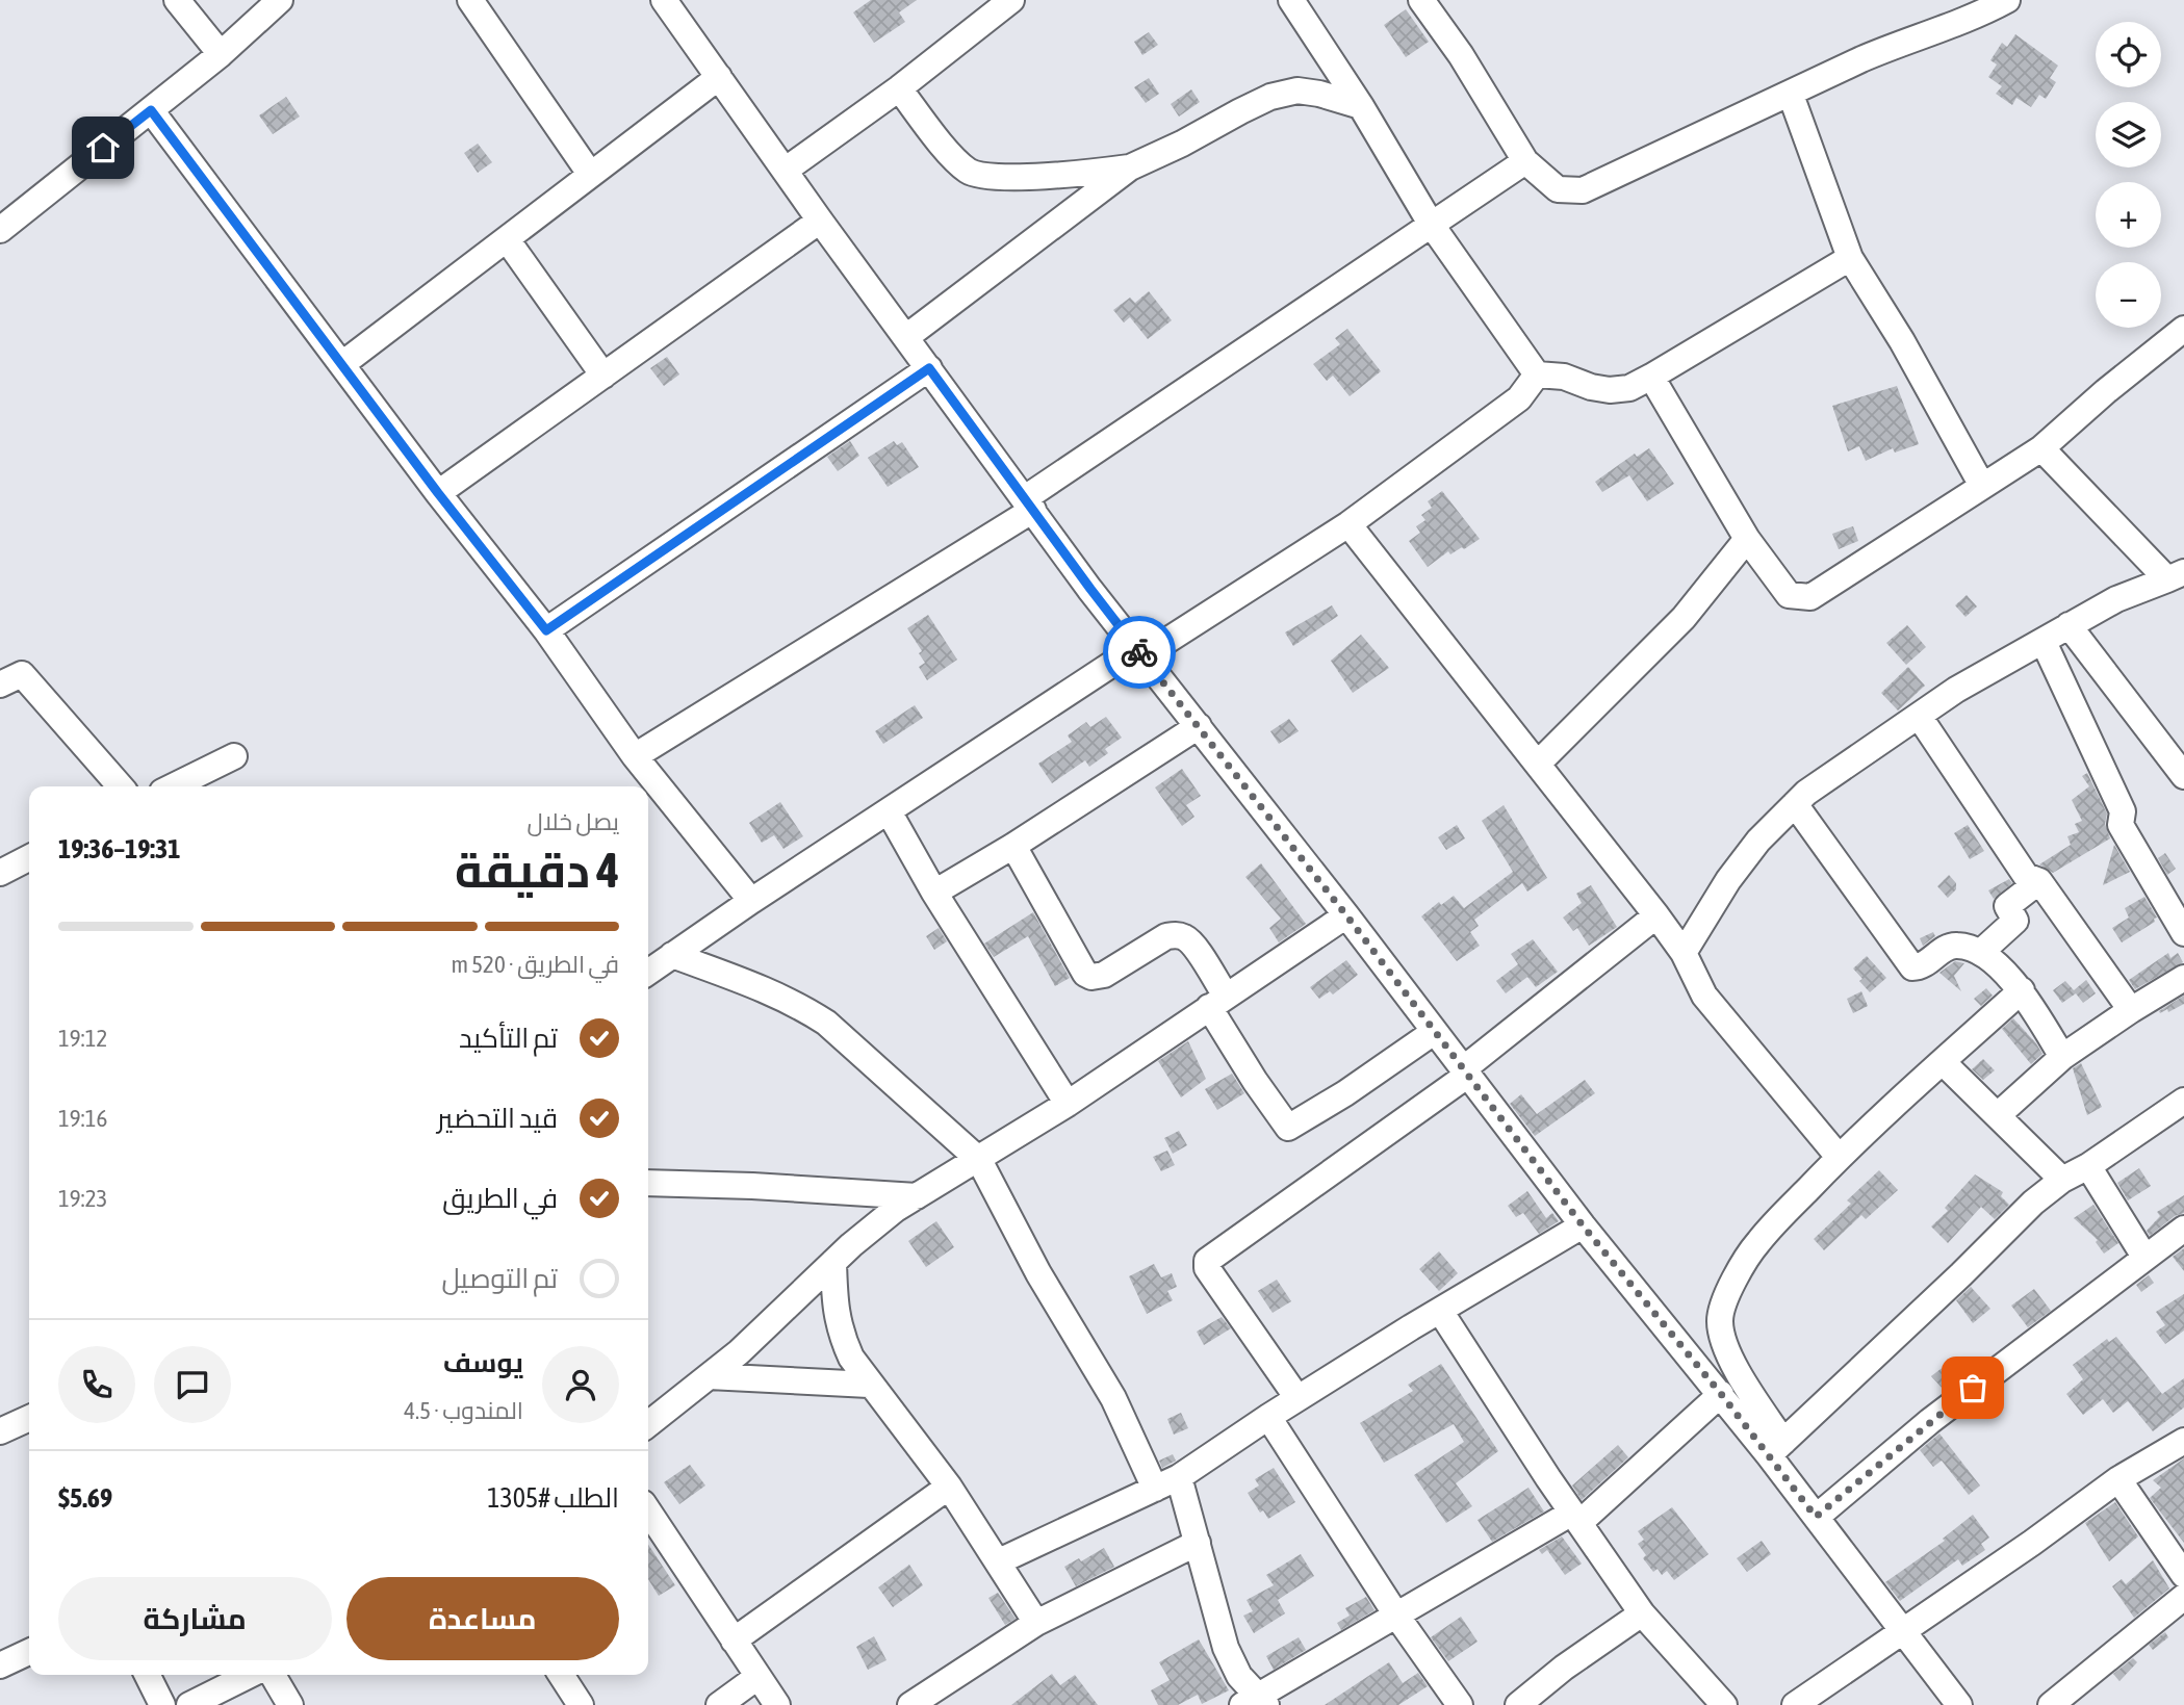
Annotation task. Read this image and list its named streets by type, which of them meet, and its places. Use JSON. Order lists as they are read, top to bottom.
{
  "page": {
    "map_buttons": ["+", "−"],
    "heading": ["4 دقيقة", "يصل خلال", "19:31–19:36"],
    "panel": [
      "يوسف",
      "المندوب · 4.5",
      "الطلب #1305",
      "$5.69"
    ],
    "bar": "في الطريق · 520 m",
    "list": [
      ["تم التأكيد", "19:12"],
      ["قيد التحضير", "19:16"],
      ["في الطريق", "19:23"],
      "تم التوصيل"
    ],
    "buttons": ["مساعدة", "مشاركة"]
  }
}
